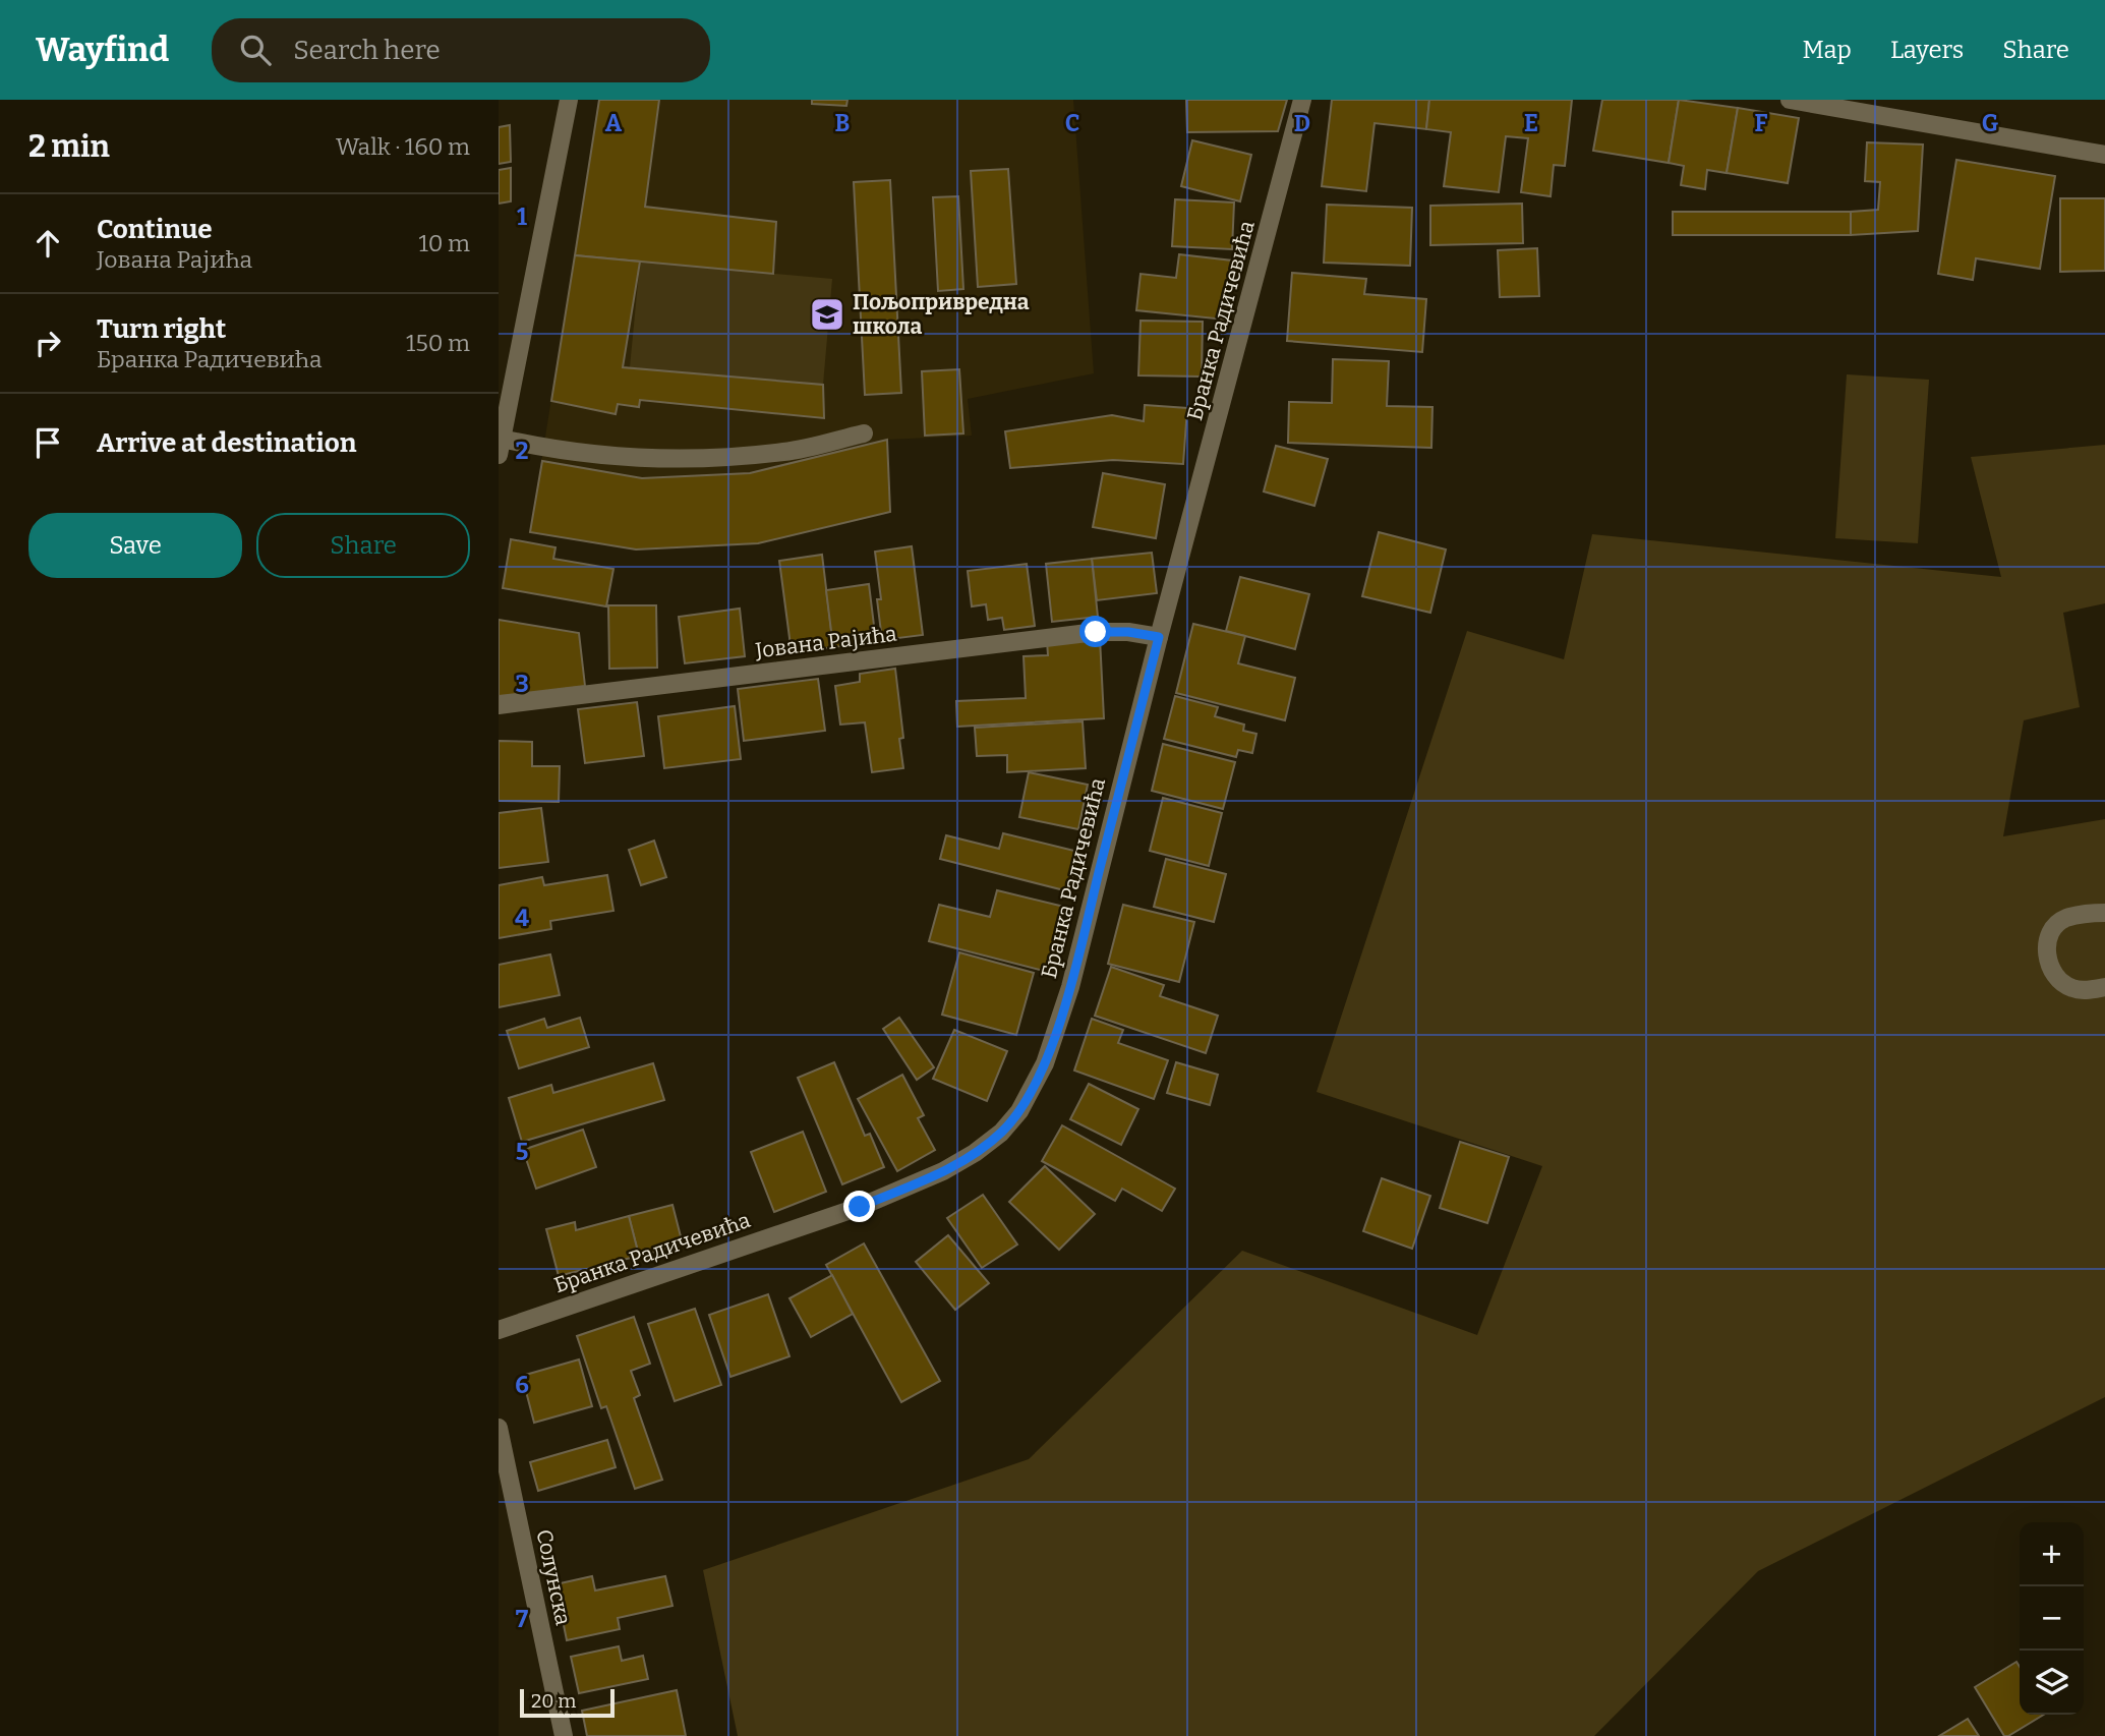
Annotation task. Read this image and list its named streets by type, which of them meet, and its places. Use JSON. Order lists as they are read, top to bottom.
{
  "streets": {
    "street": ["Бранка Радичевића", "Јована Рајића", "Солунска"]
  },
  "crossings": [
    ["Бранка Радичевића", "Јована Рајића"]
  ],
  "places": {
    "school or university": ["Пољопривредна школа"]
  },
  "scale_bar": "20 m",
  "page": {
    "header": "Wayfind",
    "search": "Search here",
    "nav": ["Map", "Layers", "Share"],
    "heading": ["2 min", "Walk · 160 m"],
    "list": [
      ["Continue", "Јована Рајића", "10 m"],
      ["Turn right", "Бранка Радичевића", "150 m"],
      "Arrive at destination"
    ],
    "buttons": ["Save", "Share"],
    "map_buttons": ["+", "−"],
    "scale": "20 m"
  },
  "grid": {
    "columns": [
      "A",
      "B",
      "C",
      "D",
      "E",
      "F",
      "G"
    ],
    "rows": [
      "1",
      "2",
      "3",
      "4",
      "5",
      "6",
      "7"
    ]
  }
}
